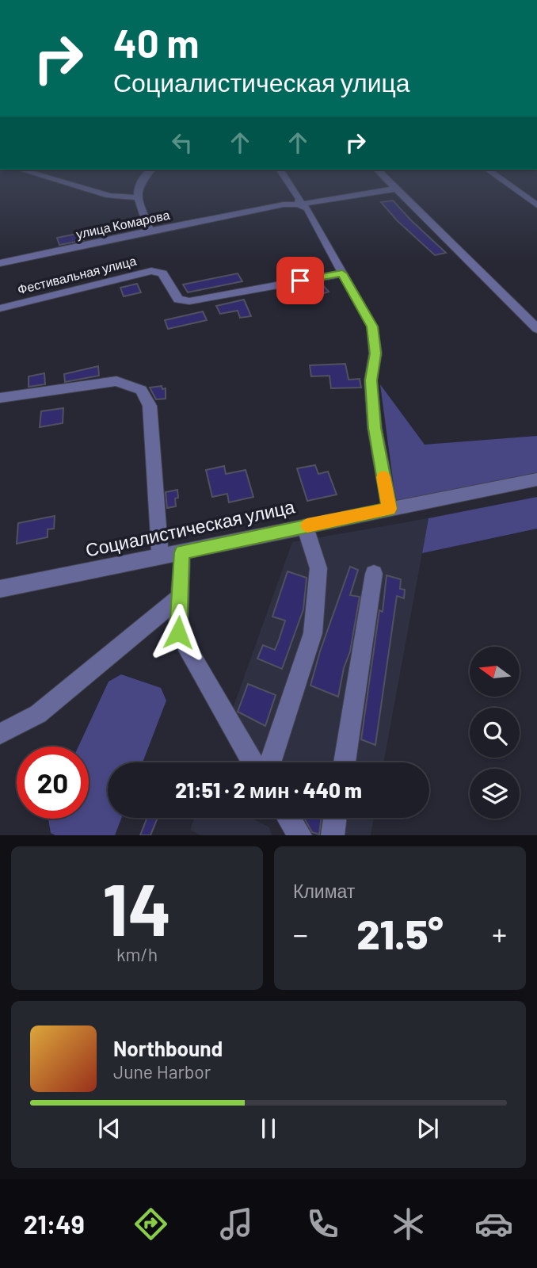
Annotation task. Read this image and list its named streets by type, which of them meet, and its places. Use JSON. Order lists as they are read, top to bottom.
{
  "streets": {
    "street": ["улица Комарова", "Фестивальная улица", "Социалистическая улица"]
  },
  "north": "left",
  "page": {
    "turn": ["40 m", "Социалистическая улица"],
    "limit": "20",
    "trip": "21:51 · 2 мин · 440 m",
    "tile": [
      ["14", "km/h"],
      "Климат"
    ],
    "heat": ["−", "21.5°", "+"],
    "song": ["Northbound", "June Harbor"],
    "tabs": "21:49"
  }
}
